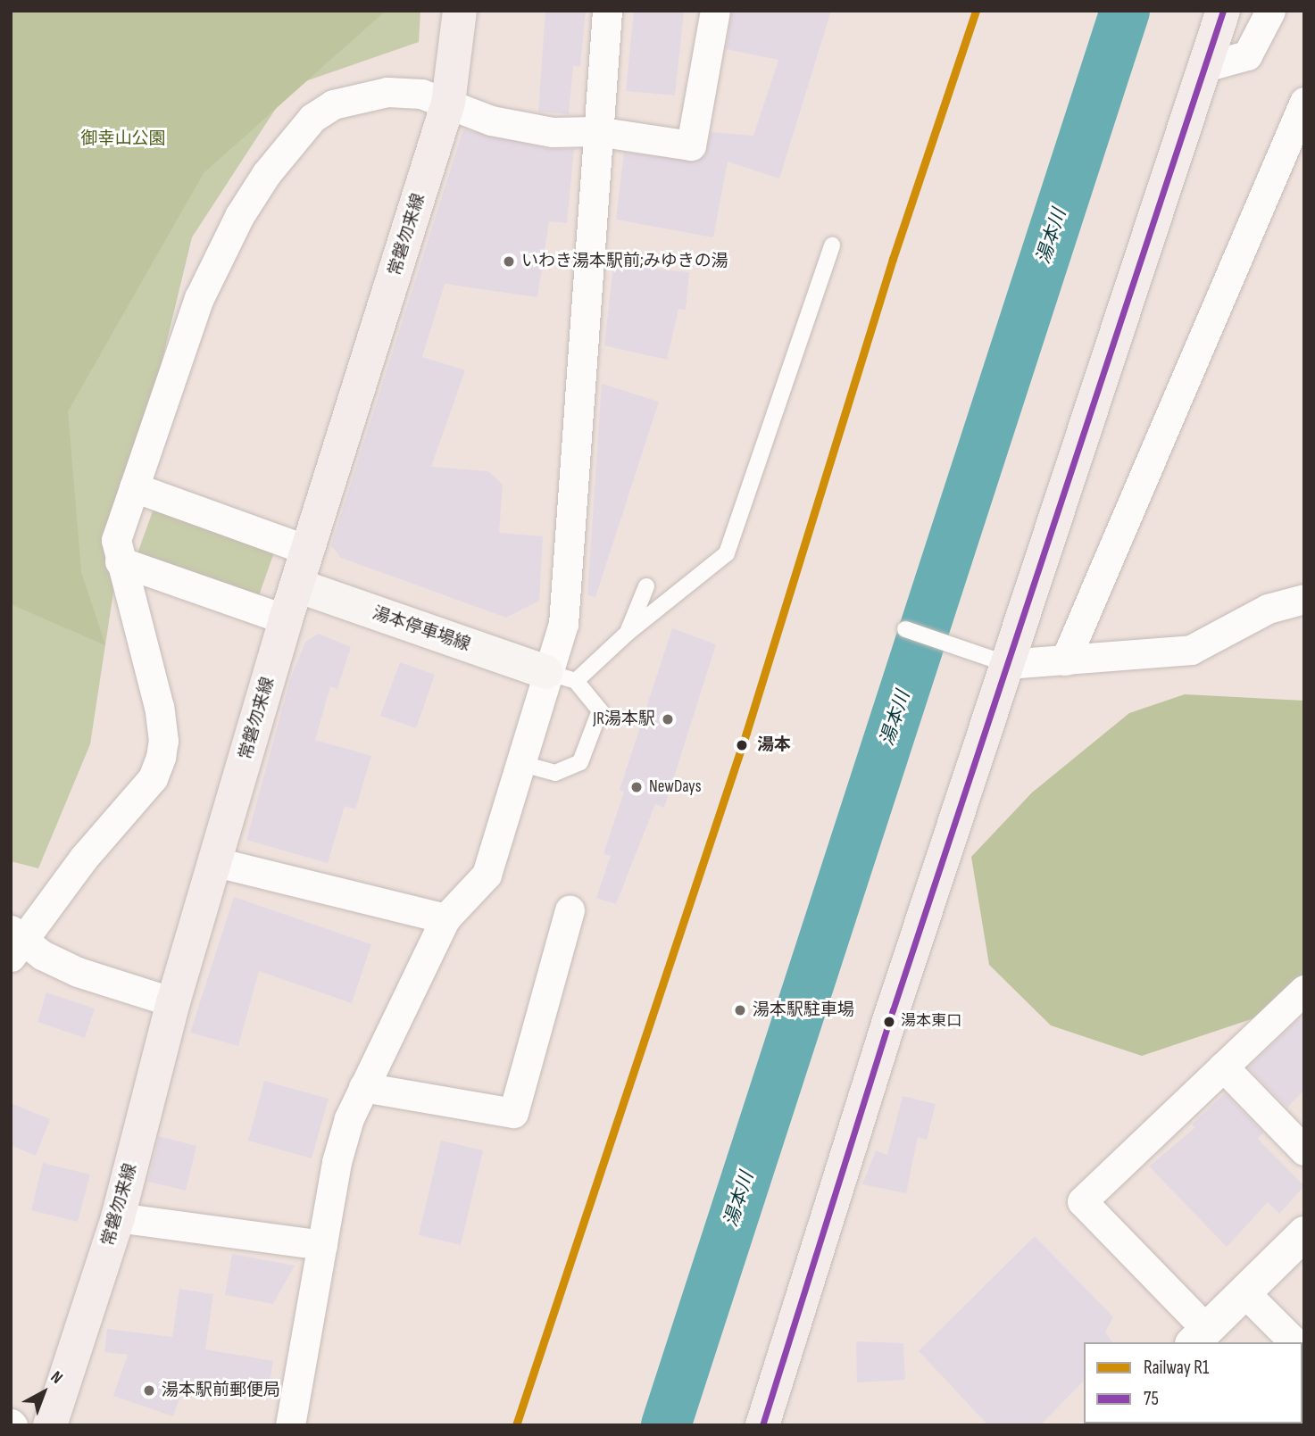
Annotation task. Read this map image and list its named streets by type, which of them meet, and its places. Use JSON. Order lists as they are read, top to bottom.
{
  "streets": {
    "main road": ["常磐勿来線", "湯本停車場線"]
  },
  "crossings": [
    ["常磐勿来線", "湯本停車場線"]
  ],
  "water": ["湯本川"],
  "parks": ["御幸山公園"],
  "places": [
    "いわき湯本駅前;みゆきの湯",
    "JR湯本駅",
    "湯本",
    "NewDays",
    "湯本駅駐車場",
    "湯本東口",
    "湯本駅前郵便局"
  ],
  "lines": ["rail line R1", "transit line 75"],
  "legend": ["Railway R1", "75"],
  "north": "top right"
}
